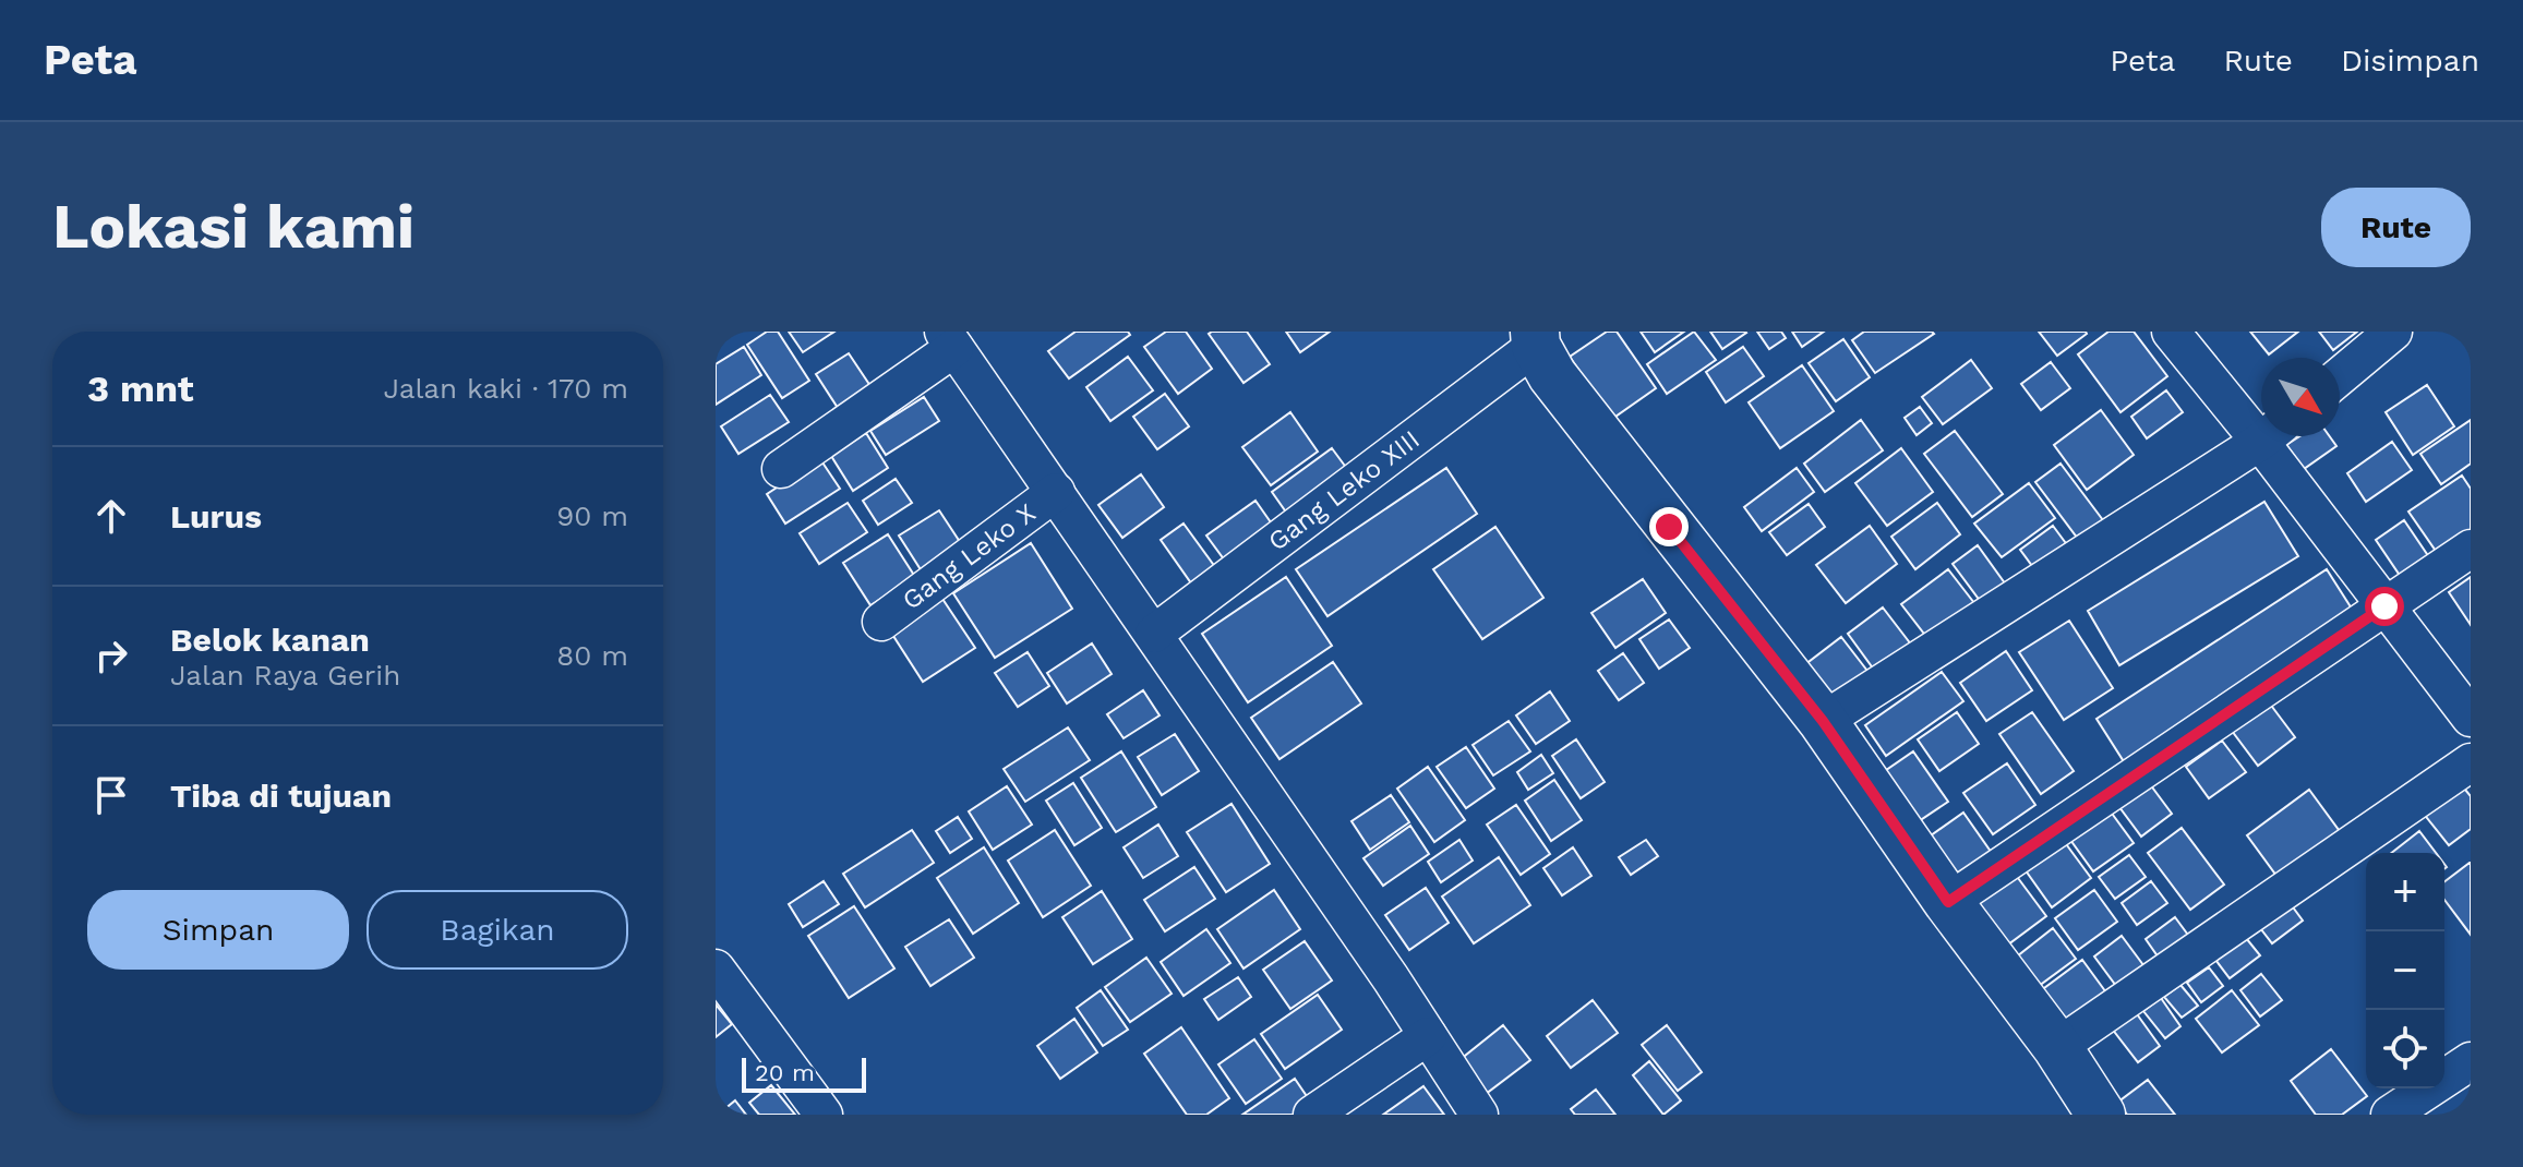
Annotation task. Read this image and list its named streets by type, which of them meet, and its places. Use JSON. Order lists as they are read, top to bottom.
{
  "streets": {
    "street": ["Gang Leko XIII", "Gang Leko X"]
  },
  "scale_bar": "20 m",
  "north": "bottom right",
  "page": {
    "header": "Peta",
    "nav": ["Peta", "Rute", "Disimpan"],
    "buttons": [
      "Rute",
      ["Simpan", "Bagikan"]
    ],
    "title": "Lokasi kami",
    "heading": ["3 mnt", "Jalan kaki · 170 m"],
    "list": [
      ["Lurus", "90 m"],
      ["Belok kanan", "Jalan Raya Gerih", "80 m"],
      "Tiba di tujuan"
    ],
    "map_buttons": ["+", "−"],
    "scale": "20 m"
  }
}
